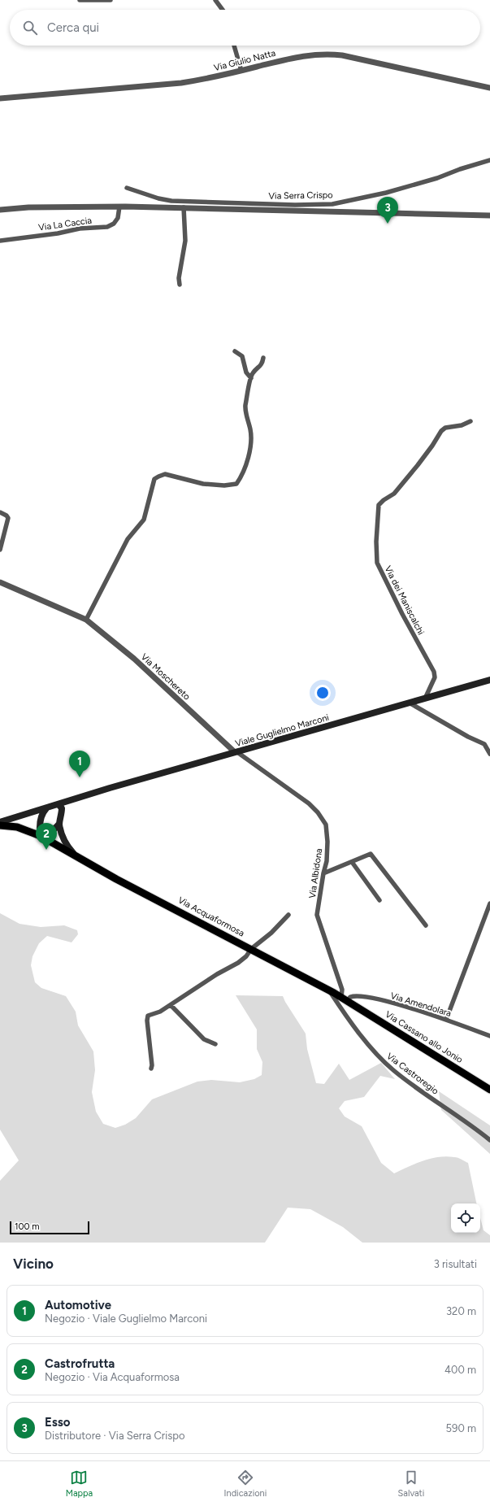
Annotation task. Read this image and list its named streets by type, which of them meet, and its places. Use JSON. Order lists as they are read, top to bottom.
{
  "streets": {
    "main road": ["Viale Guglielmo Marconi", "Via Acquaformosa", "Via Cassano allo Jonio"],
    "street": [
      "Via Giulio Natta",
      "Via Serra Crispo",
      "Via La Caccia",
      "Via dei Maniscalchi",
      "Via Moschereto",
      "Via Albidona",
      "Via Amendolara",
      "Via Castroregio"
    ]
  },
  "crossings": [
    ["Via dei Maniscalchi", "Viale Guglielmo Marconi"],
    ["Via Moschereto", "Viale Guglielmo Marconi"],
    ["Via Moschereto", "Via Albidona"],
    ["Viale Guglielmo Marconi", "Via Albidona"],
    ["Via Albidona", "Via Acquaformosa"],
    ["Via Albidona", "Via Amendolara"],
    ["Via Albidona", "Via Cassano allo Jonio"],
    ["Via Acquaformosa", "Via Amendolara"],
    ["Via Acquaformosa", "Via Cassano allo Jonio"],
    ["Via Acquaformosa", "Via Castroregio"],
    ["Via Amendolara", "Via Cassano allo Jonio"]
  ],
  "scale_bar": "100 m",
  "page": {
    "search": "Cerca qui",
    "pins": ["3", "1", "2"],
    "scale": "100 m",
    "heading": ["Vicino", "3 risultati"],
    "list": [
      {
        "mark": "1",
        "name": "Automotive",
        "note": "Negozio · Viale Guglielmo Marconi",
        "value": "320 m"
      },
      {
        "mark": "2",
        "name": "Castrofrutta",
        "note": "Negozio · Via Acquaformosa",
        "value": "400 m"
      },
      {
        "mark": "3",
        "name": "Esso",
        "note": "Distributore · Via Serra Crispo",
        "value": "590 m"
      }
    ],
    "nav": ["Mappa", "Indicazioni", "Salvati"]
  }
}
